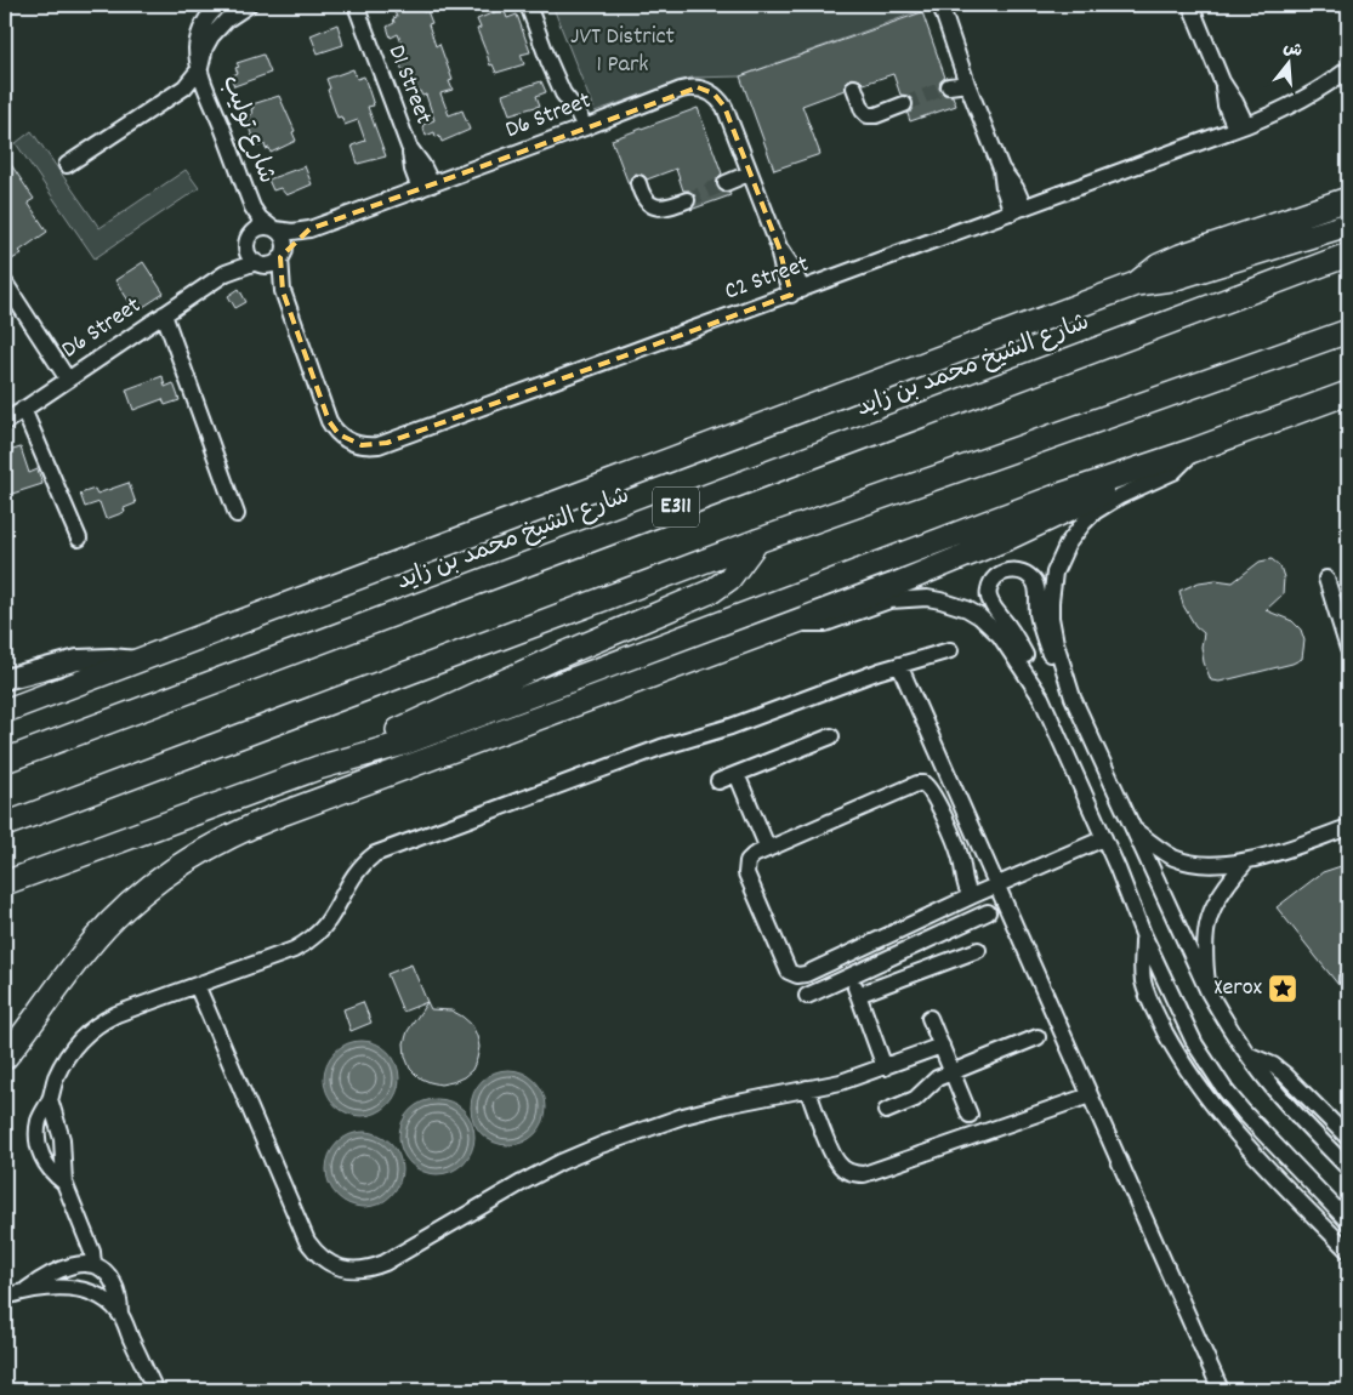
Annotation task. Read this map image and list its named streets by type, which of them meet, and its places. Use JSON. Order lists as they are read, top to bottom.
{
  "streets": {
    "highway": ["شارع الشيخ محمد بن زايد", "E311"],
    "street": [
      "D1 Street",
      "D6 Street",
      "شارع توليب",
      "C2 Street"
    ]
  },
  "crossings": [
    ["D1 Street", "D6 Street"],
    ["D6 Street", "شارع توليب"],
    ["D6 Street", "C2 Street"],
    ["شارع توليب", "C2 Street"]
  ],
  "parks": ["JVT District 1 Park"],
  "places": {
    "place": ["Xerox"]
  },
  "north": "top"
}
